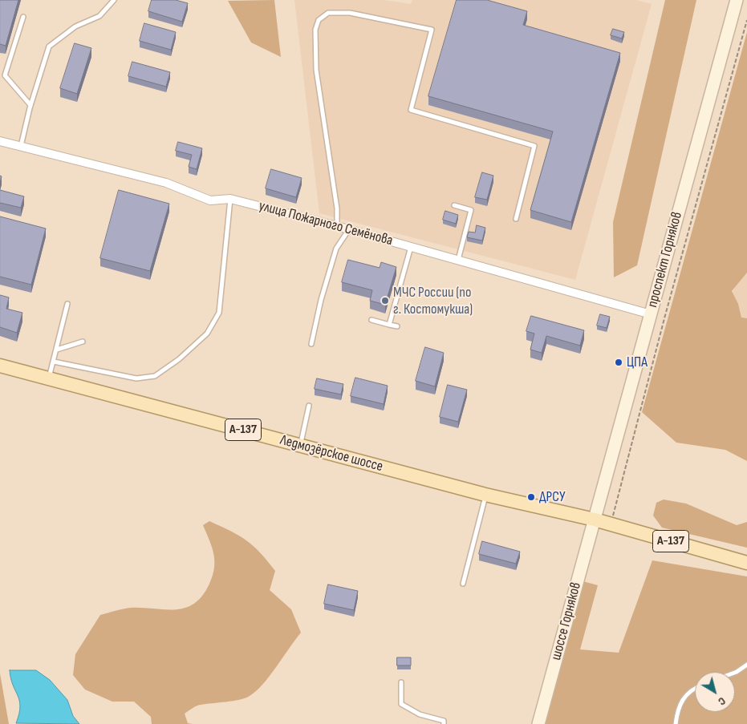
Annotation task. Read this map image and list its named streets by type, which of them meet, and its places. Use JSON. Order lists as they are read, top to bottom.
{
  "streets": {
    "main road": [
      "проспект Горняков",
      "А-137",
      "Ледмозёрское шоссе",
      "шоссе Горняков"
    ],
    "street": ["улица Пожарного Семёнова"]
  },
  "crossings": [
    ["улица Пожарного Семёнова", "проспект Горняков"],
    ["проспект Горняков", "А-137"],
    ["проспект Горняков", "Ледмозёрское шоссе"],
    ["проспект Горняков", "шоссе Горняков"],
    ["А-137", "Ледмозёрское шоссе"],
    ["А-137", "шоссе Горняков"],
    ["Ледмозёрское шоссе", "шоссе Горняков"]
  ],
  "places": ["МЧС России (по г. Костомукша)", "ЦПА", "ДРСУ"],
  "north": "bottom right"
}
